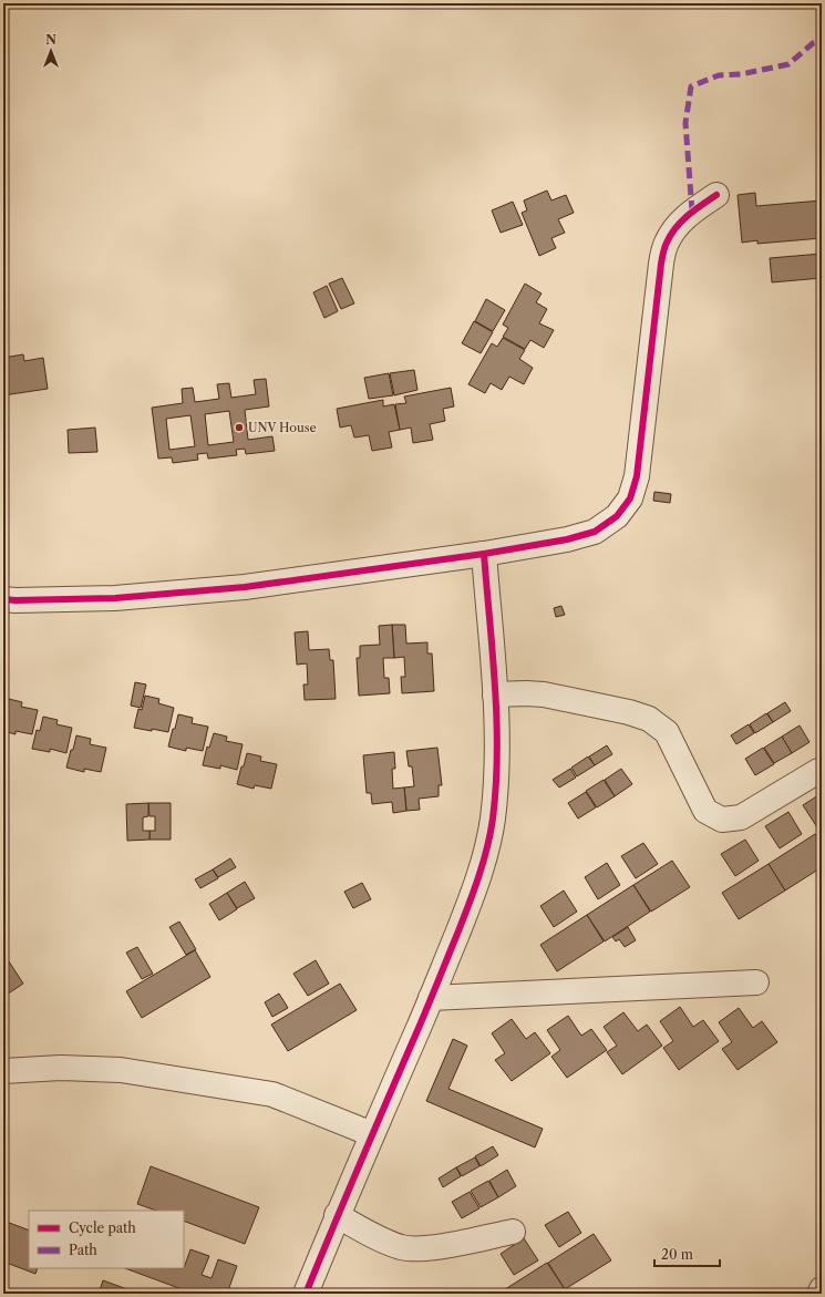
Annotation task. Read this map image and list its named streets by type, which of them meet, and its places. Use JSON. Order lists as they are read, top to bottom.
{
  "places": ["UNV House"],
  "legend": ["Cycle path", "Path"],
  "scale_bar": "20 m",
  "north": "top"
}
